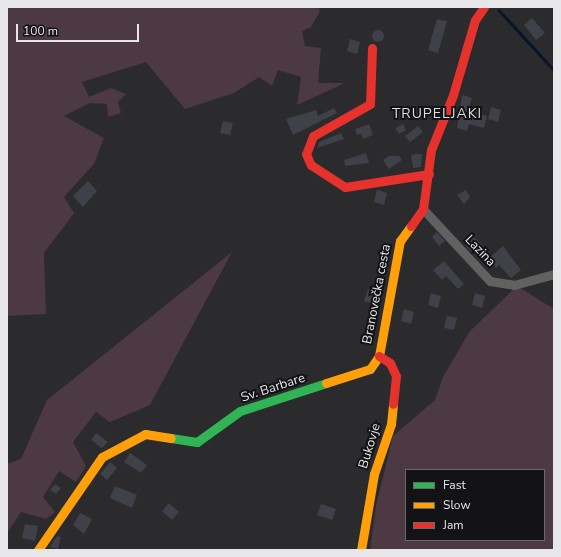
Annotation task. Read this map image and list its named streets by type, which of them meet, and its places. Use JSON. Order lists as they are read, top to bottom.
{
  "streets": {
    "street": [
      "Lazina",
      "Branovečka cesta",
      "Sv. Barbare",
      "Bukovje"
    ]
  },
  "crossings": [
    ["Lazina", "Branovečka cesta"],
    ["Branovečka cesta", "Sv. Barbare"],
    ["Branovečka cesta", "Bukovje"],
    ["Sv. Barbare", "Bukovje"]
  ],
  "districts": ["TRUPELJAKI"],
  "legend": ["Fast", "Slow", "Jam"],
  "scale_bar": "100 m"
}
